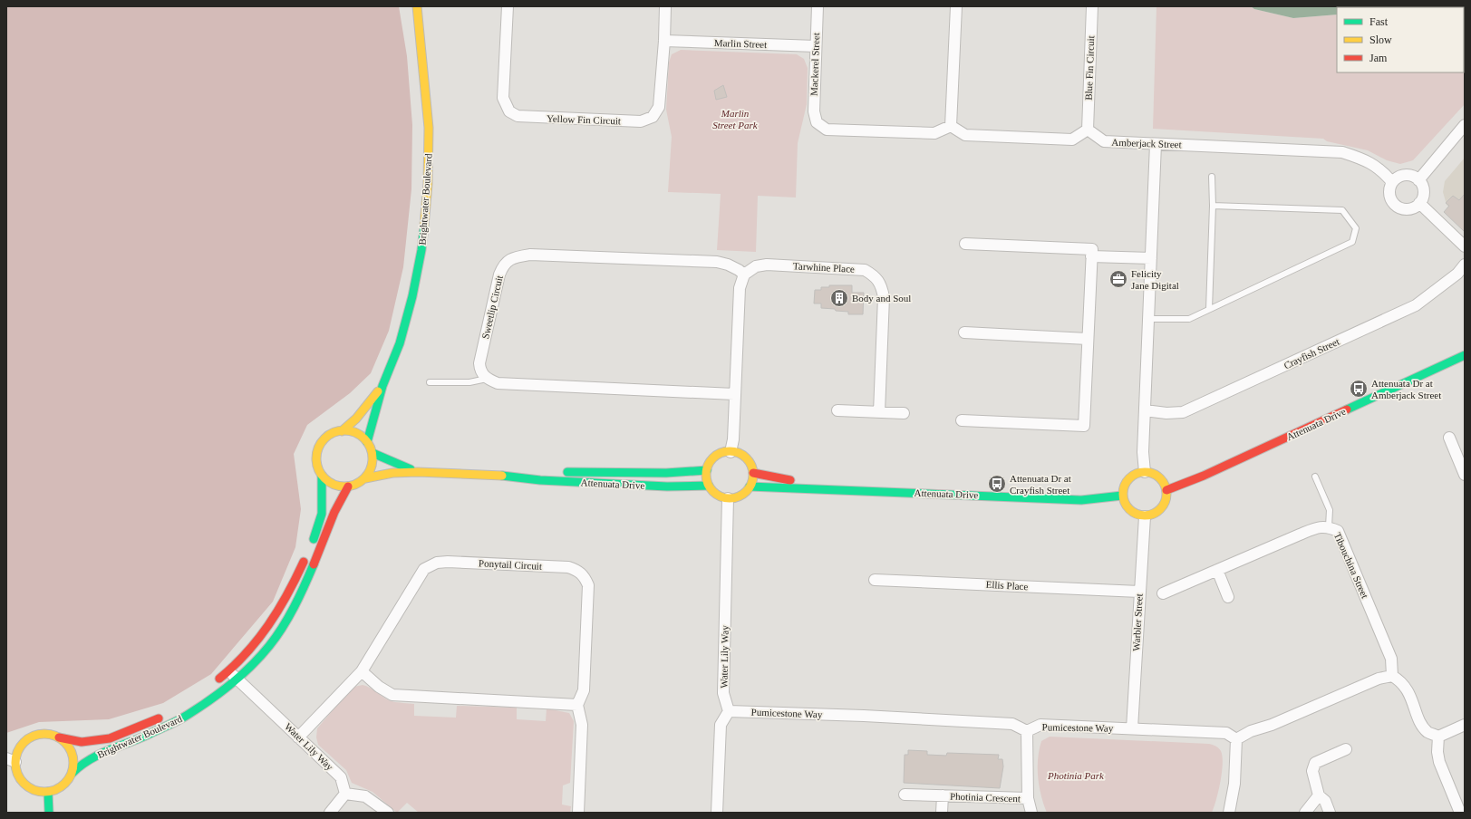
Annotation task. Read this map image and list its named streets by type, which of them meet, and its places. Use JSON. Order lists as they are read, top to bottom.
{
  "streets": {
    "street": [
      "Marlin Street",
      "Mackerel Street",
      "Blue Fin Circuit",
      "Yellow Fin Circuit",
      "Amberjack Street",
      "Brightwater Boulevard",
      "Tarwhine Place",
      "Sweetlip Circuit",
      "Crayfish Street",
      "Attenuata Drive",
      "Ponytail Circuit",
      "Tibouchina Street",
      "Ellis Place",
      "Warbler Street",
      "Water Lily Way",
      "Pumicestone Way",
      "Photinia Crescent"
    ]
  },
  "crossings": [
    ["Marlin Street", "Mackerel Street"],
    ["Marlin Street", "Yellow Fin Circuit"],
    ["Blue Fin Circuit", "Amberjack Street"],
    ["Brightwater Boulevard", "Attenuata Drive"],
    ["Brightwater Boulevard", "Water Lily Way"],
    ["Tarwhine Place", "Sweetlip Circuit"],
    ["Attenuata Drive", "Warbler Street"],
    ["Attenuata Drive", "Water Lily Way"],
    ["Ponytail Circuit", "Water Lily Way"],
    ["Ellis Place", "Warbler Street"],
    ["Warbler Street", "Pumicestone Way"],
    ["Water Lily Way", "Pumicestone Way"],
    ["Pumicestone Way", "Photinia Crescent"]
  ],
  "parks": ["Marlin Street Park", "Photinia Park"],
  "places": {
    "office": ["Felicity Jane Digital"],
    "building": ["Body and Soul"],
    "bus stop": ["Attenuata Dr at Amberjack Street", "Attenuata Dr at Crayfish Street"]
  },
  "legend": ["Fast", "Slow", "Jam"]
}
